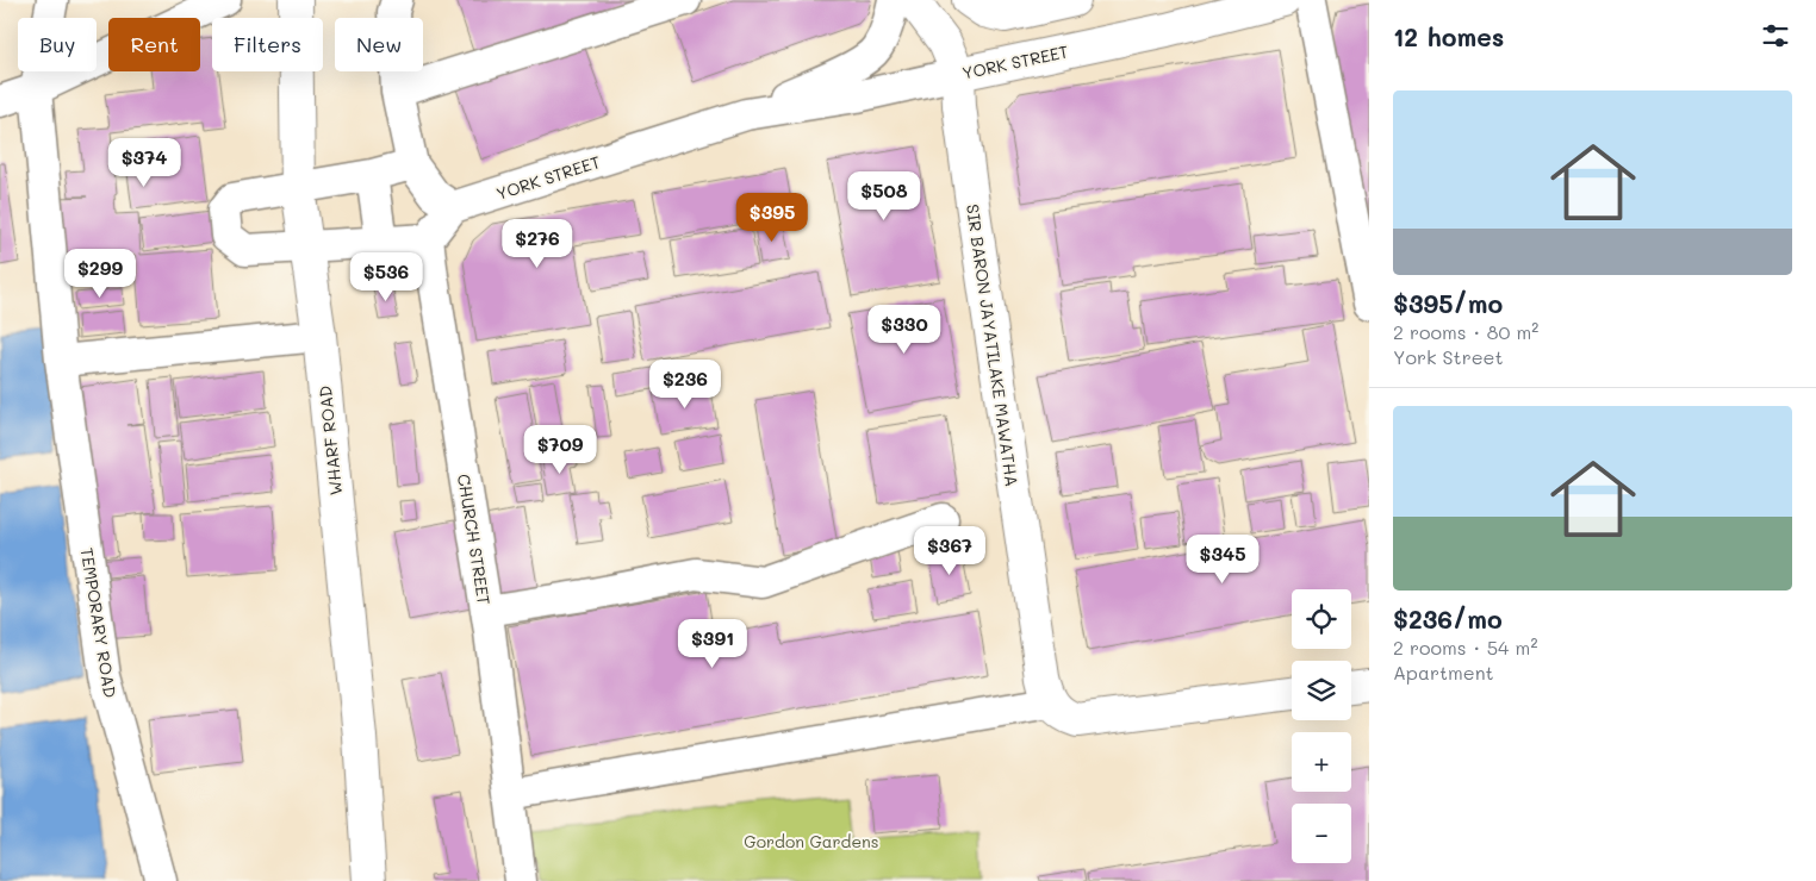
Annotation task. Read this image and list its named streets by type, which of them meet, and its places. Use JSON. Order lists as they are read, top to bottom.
{
  "streets": {
    "main road": ["YORK STREET", "SIR BARON JAYATILAKE MAWATHA", "WHARF ROAD"],
    "street": ["CHURCH STREET", "TEMPORARY ROAD"]
  },
  "crossings": [
    ["YORK STREET", "SIR BARON JAYATILAKE MAWATHA"]
  ],
  "parks": ["Gordon Gardens"],
  "page": {
    "heading": "12 homes",
    "chip": [
      "Buy",
      "Rent",
      "Filters",
      "New"
    ],
    "list": [
      {
        "name": "$395/mo",
        "note": "2 rooms · 80 m² · York Street"
      },
      {
        "name": "$236/mo",
        "note": "2 rooms · 54 m² · Apartment"
      }
    ],
    "price": [
      "$374",
      "$508",
      "$395",
      "$276",
      "$299",
      "$536",
      "$330",
      "$236",
      "$709",
      "$367",
      "$345",
      "$391"
    ],
    "map_buttons": ["+", "−"]
  }
}
